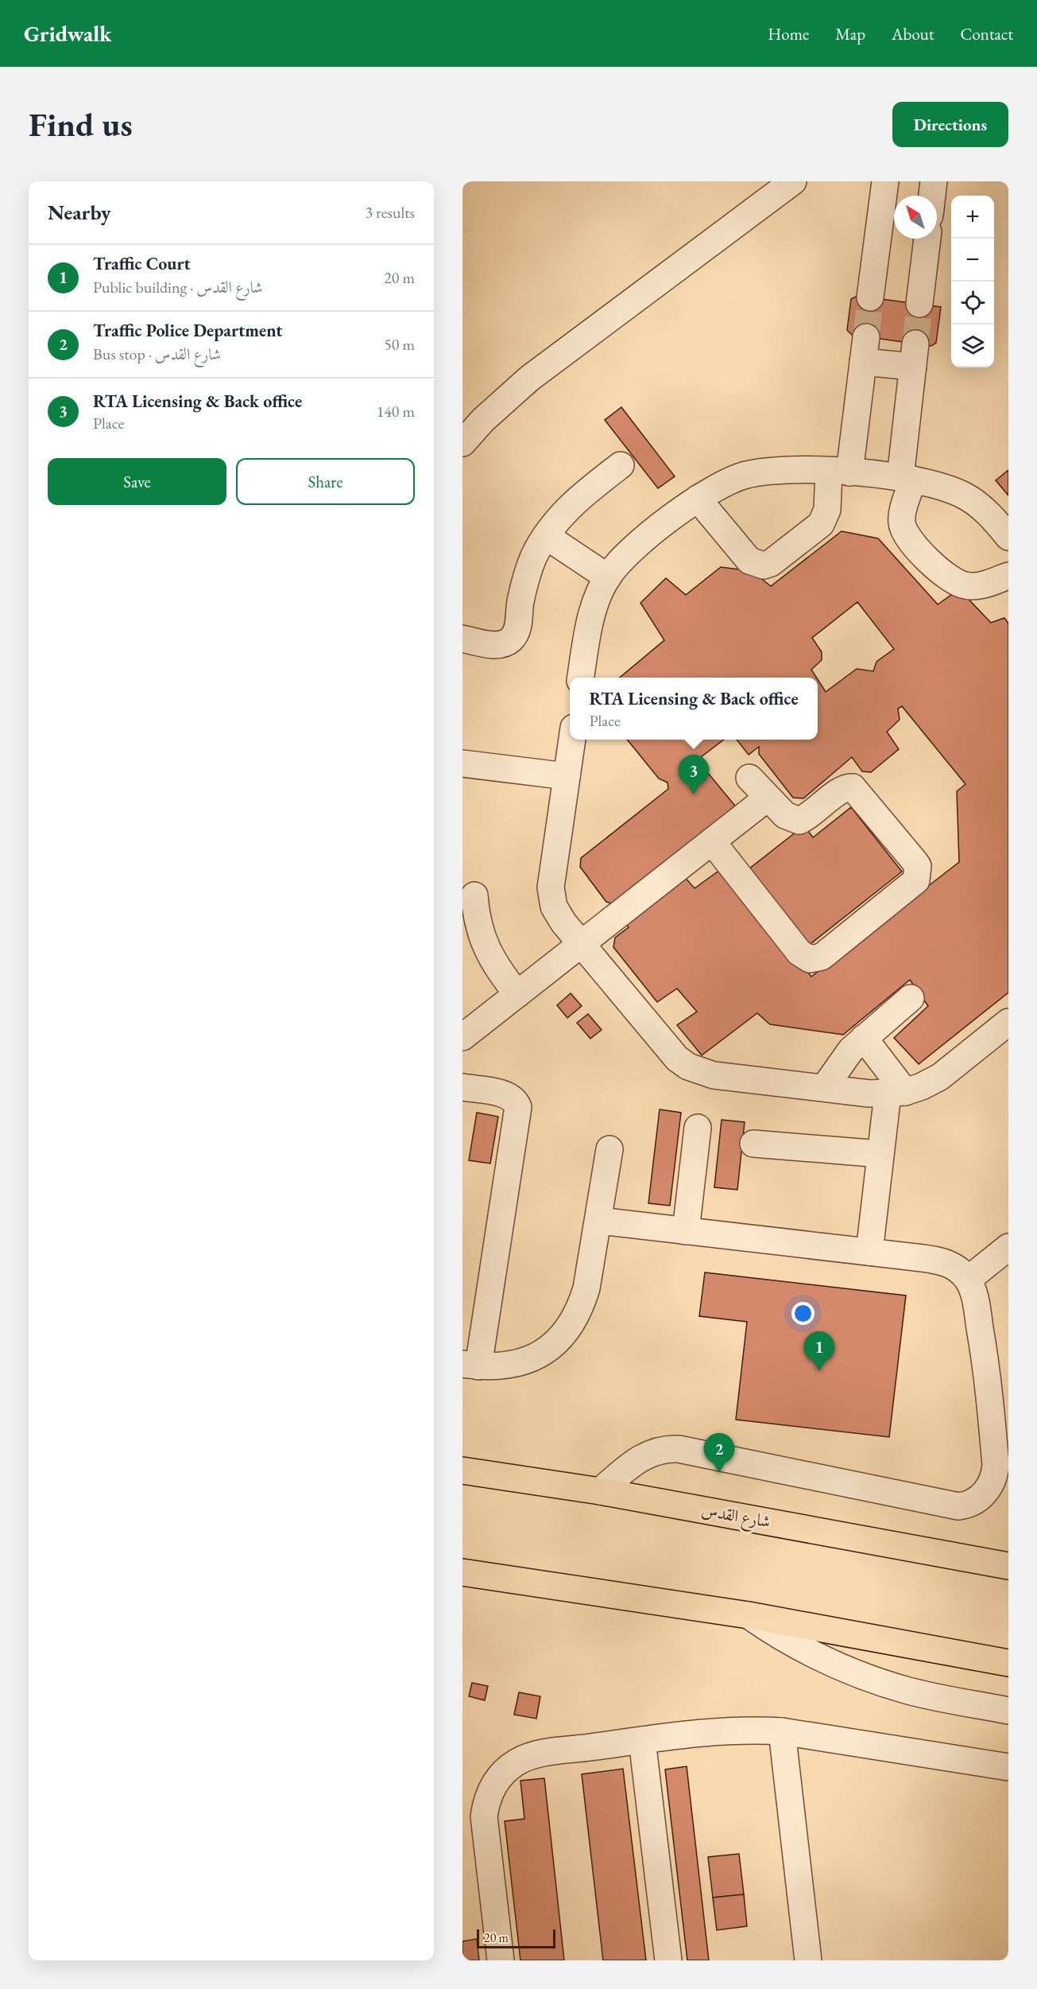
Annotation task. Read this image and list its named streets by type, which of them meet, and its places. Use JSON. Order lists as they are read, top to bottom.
{
  "streets": {
    "main road": ["شارع القدس"]
  },
  "scale_bar": "20 m",
  "north": "top left",
  "page": {
    "header": "Gridwalk",
    "nav": [
      "Home",
      "Map",
      "About",
      "Contact"
    ],
    "buttons": [
      "Directions",
      ["Save", "Share"]
    ],
    "title": "Find us",
    "heading": ["Nearby", "3 results"],
    "map_buttons": ["+", "−"],
    "list": [
      {
        "mark": "1",
        "name": "Traffic Court",
        "note": "Public building · شارع القدس",
        "value": "20 m"
      },
      {
        "mark": "2",
        "name": "Traffic Police Department",
        "note": "Bus stop · شارع القدس",
        "value": "50 m"
      },
      {
        "mark": "3",
        "name": "RTA Licensing & Back office",
        "note": "Place",
        "value": "140 m"
      }
    ],
    "popup": ["RTA Licensing & Back office", "Place"],
    "pins": ["3", "1", "2"],
    "scale": "20 m"
  }
}
